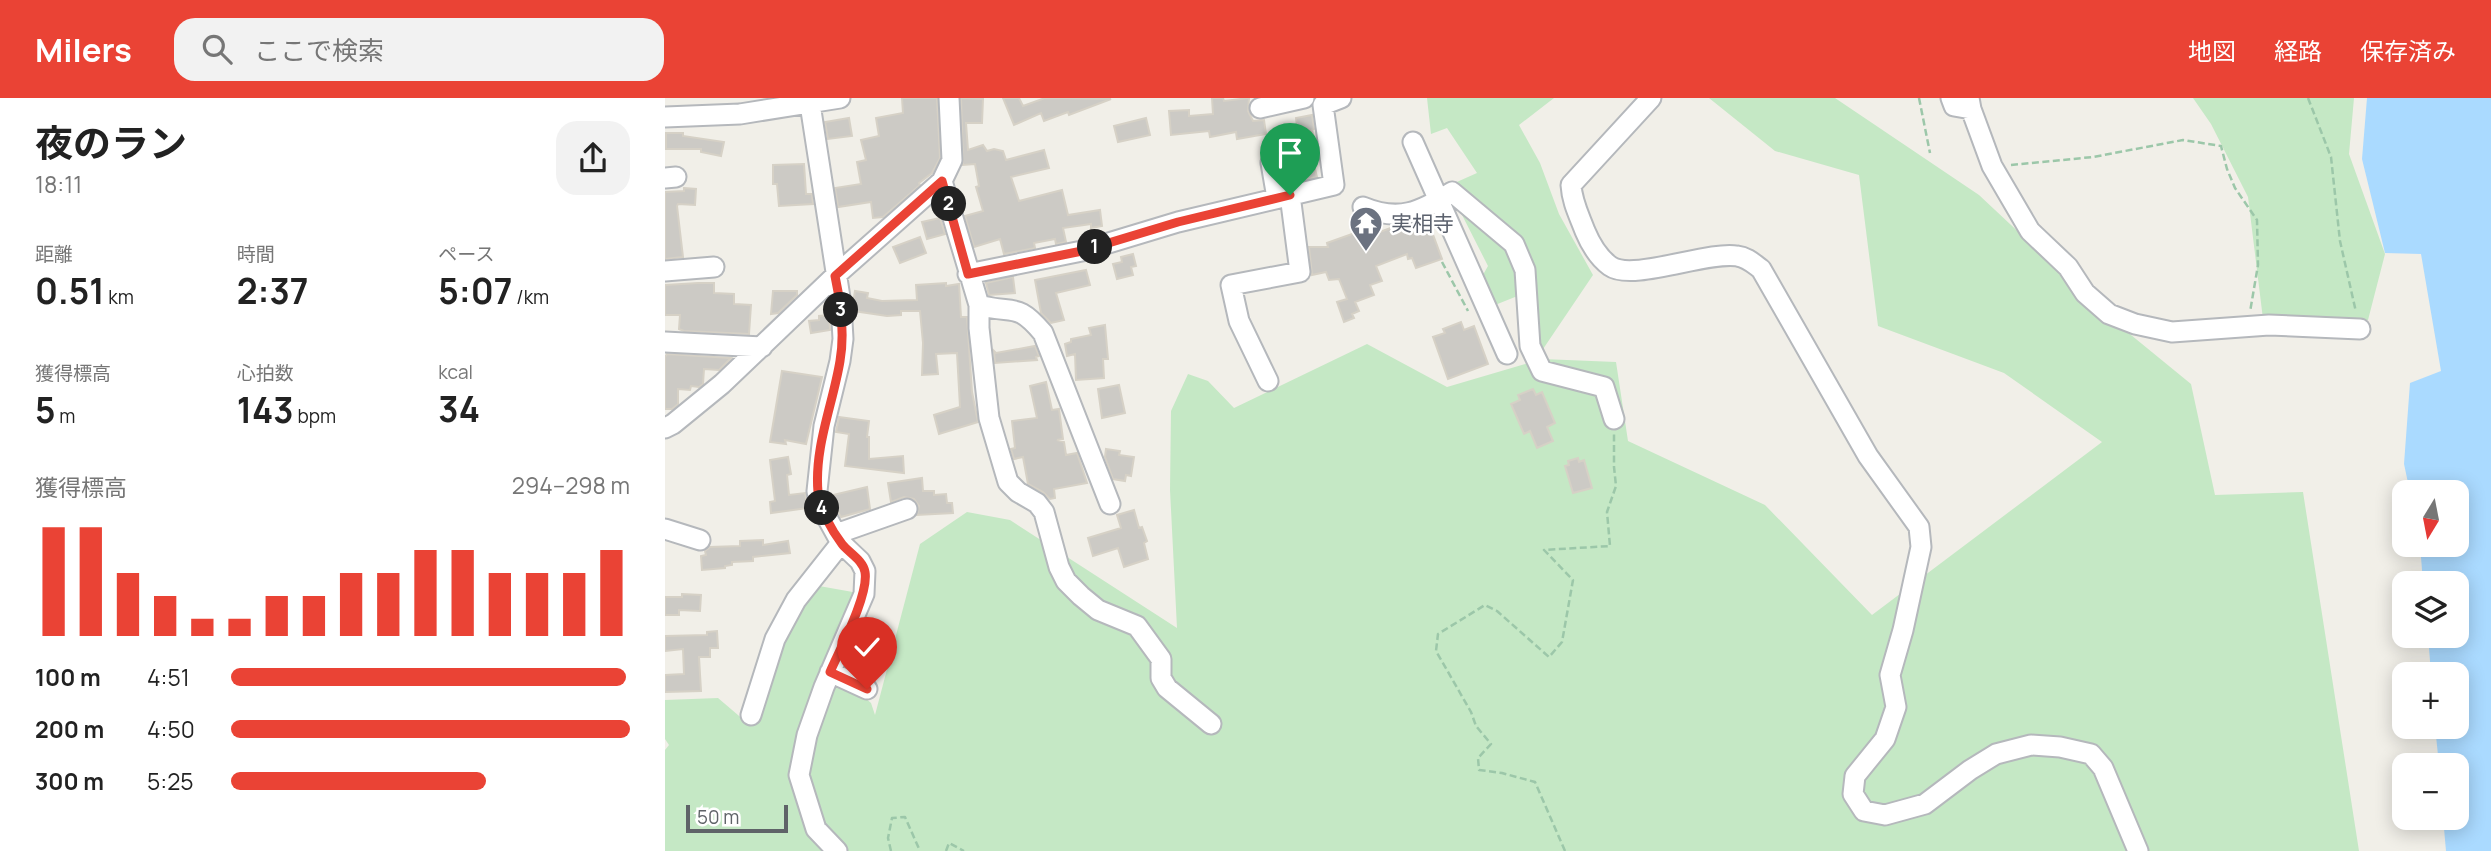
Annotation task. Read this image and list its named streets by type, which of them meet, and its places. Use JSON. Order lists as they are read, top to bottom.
{
  "places": {
    "temple": ["実相寺"]
  },
  "scale_bar": "50 m",
  "north": "bottom",
  "page": {
    "header": "Milers",
    "search": "ここで検索",
    "nav": ["地図", "経路", "保存済み"],
    "heading": ["夜のラン", "18:11"],
    "pins": [
      "2",
      "1",
      "3",
      "4"
    ],
    "stats": [
      ["距離", "0.51 km"],
      ["時間", "2:37"],
      ["ペース", "5:07 /km"],
      ["獲得標高", "5 m"],
      ["心拍数", "143 bpm"],
      ["kcal", "34"]
    ],
    "chart": ["獲得標高", "294–298 m"],
    "map_buttons": ["+", "−"],
    "list": [
      {
        "name": "100 m",
        "note": "4:51"
      },
      {
        "name": "200 m",
        "note": "4:50"
      },
      {
        "name": "300 m",
        "note": "5:25"
      }
    ],
    "scale": "50 m"
  }
}
